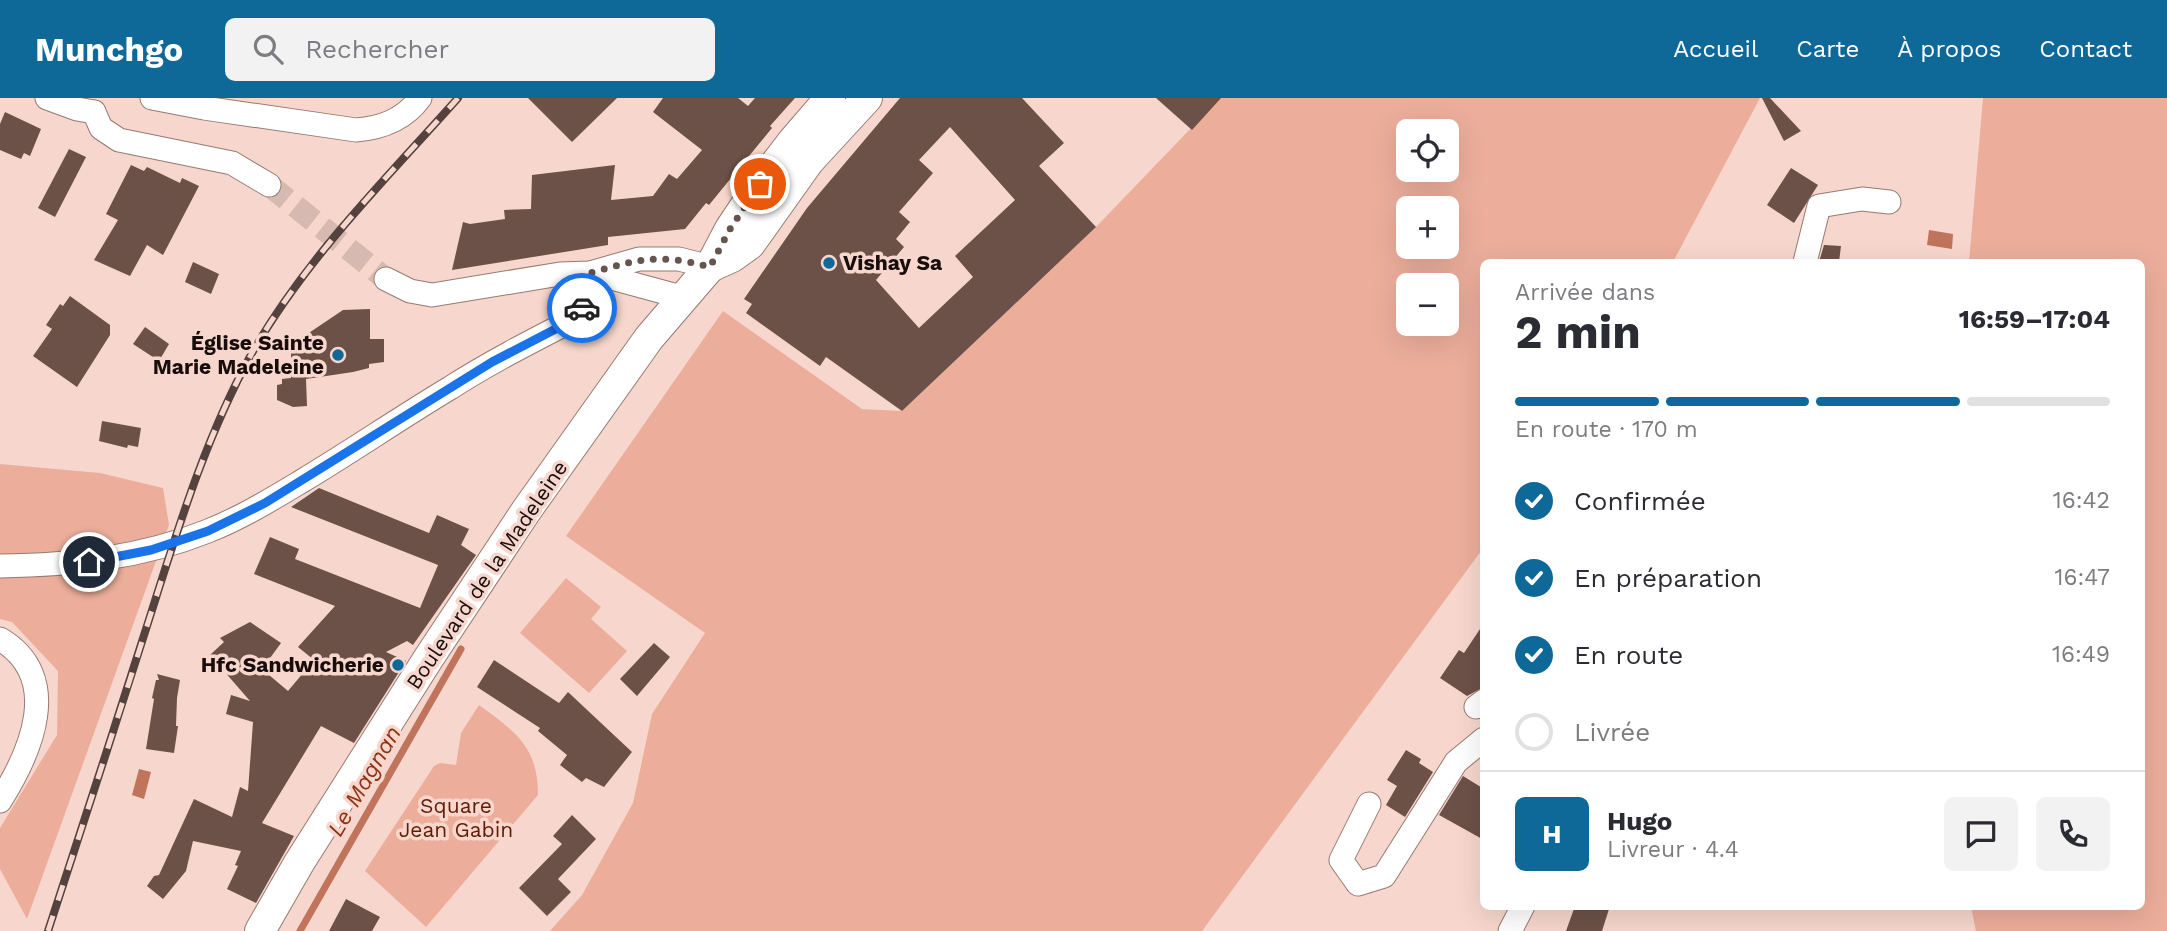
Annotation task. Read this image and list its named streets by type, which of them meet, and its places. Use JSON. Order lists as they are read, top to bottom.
{
  "streets": {
    "street": ["Boulevard de la Madeleine"]
  },
  "water": ["Le Magnan"],
  "parks": ["Square Jean Gabin"],
  "places": ["Vishay Sa", "Église Sainte Marie Madeleine", "Hfc Sandwicherie"],
  "page": {
    "header": "Munchgo",
    "search": "Rechercher",
    "nav": [
      "Accueil",
      "Carte",
      "À propos",
      "Contact"
    ],
    "map_buttons": ["+", "−"],
    "heading": ["2 min", "Arrivée dans", "16:59–17:04"],
    "panel": ["Hugo", "Livreur · 4.4"],
    "bar": "En route · 170 m",
    "list": [
      ["Confirmée", "16:42"],
      ["En préparation", "16:47"],
      ["En route", "16:49"],
      "Livrée"
    ],
    "round": "H"
  }
}
